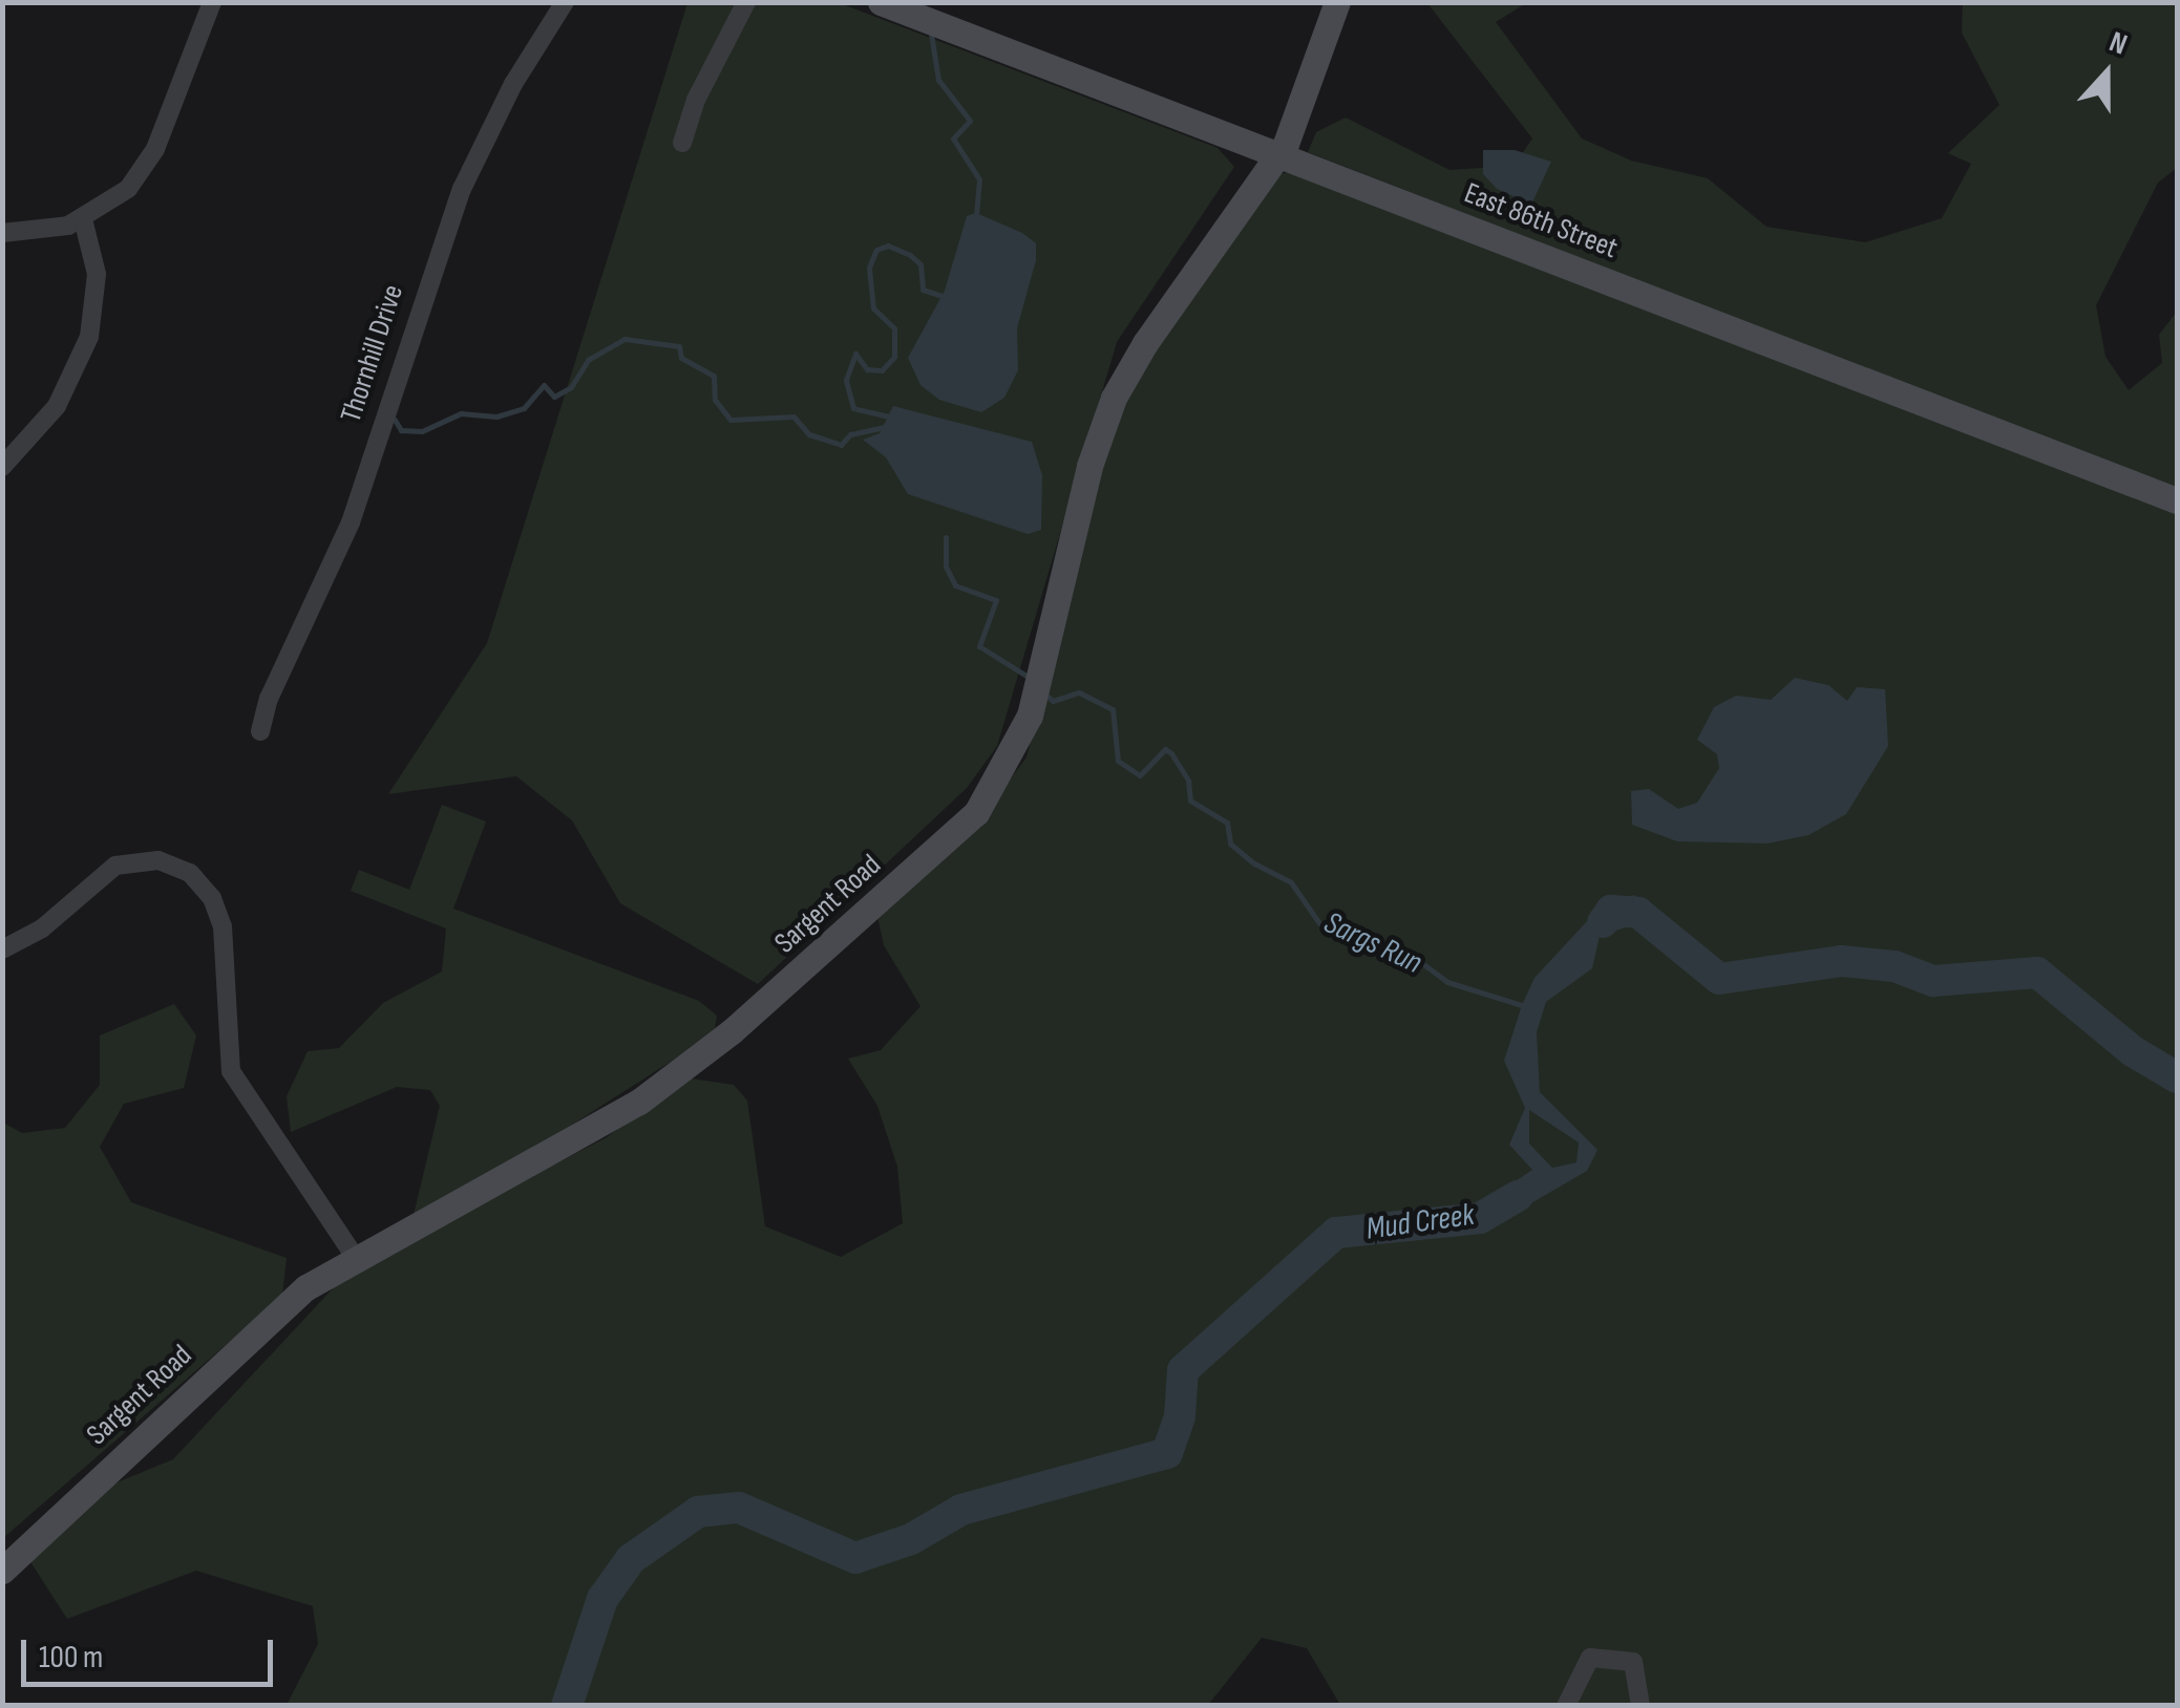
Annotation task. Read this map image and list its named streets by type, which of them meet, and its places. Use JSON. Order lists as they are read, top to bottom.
{
  "streets": {
    "street": ["East 86th Street", "Thornhill Drive", "Sargent Road"]
  },
  "crossings": [
    ["East 86th Street", "Sargent Road"]
  ],
  "water": ["Sargs Run", "Mud Creek"],
  "scale_bar": "100 m",
  "north": "top"
}
